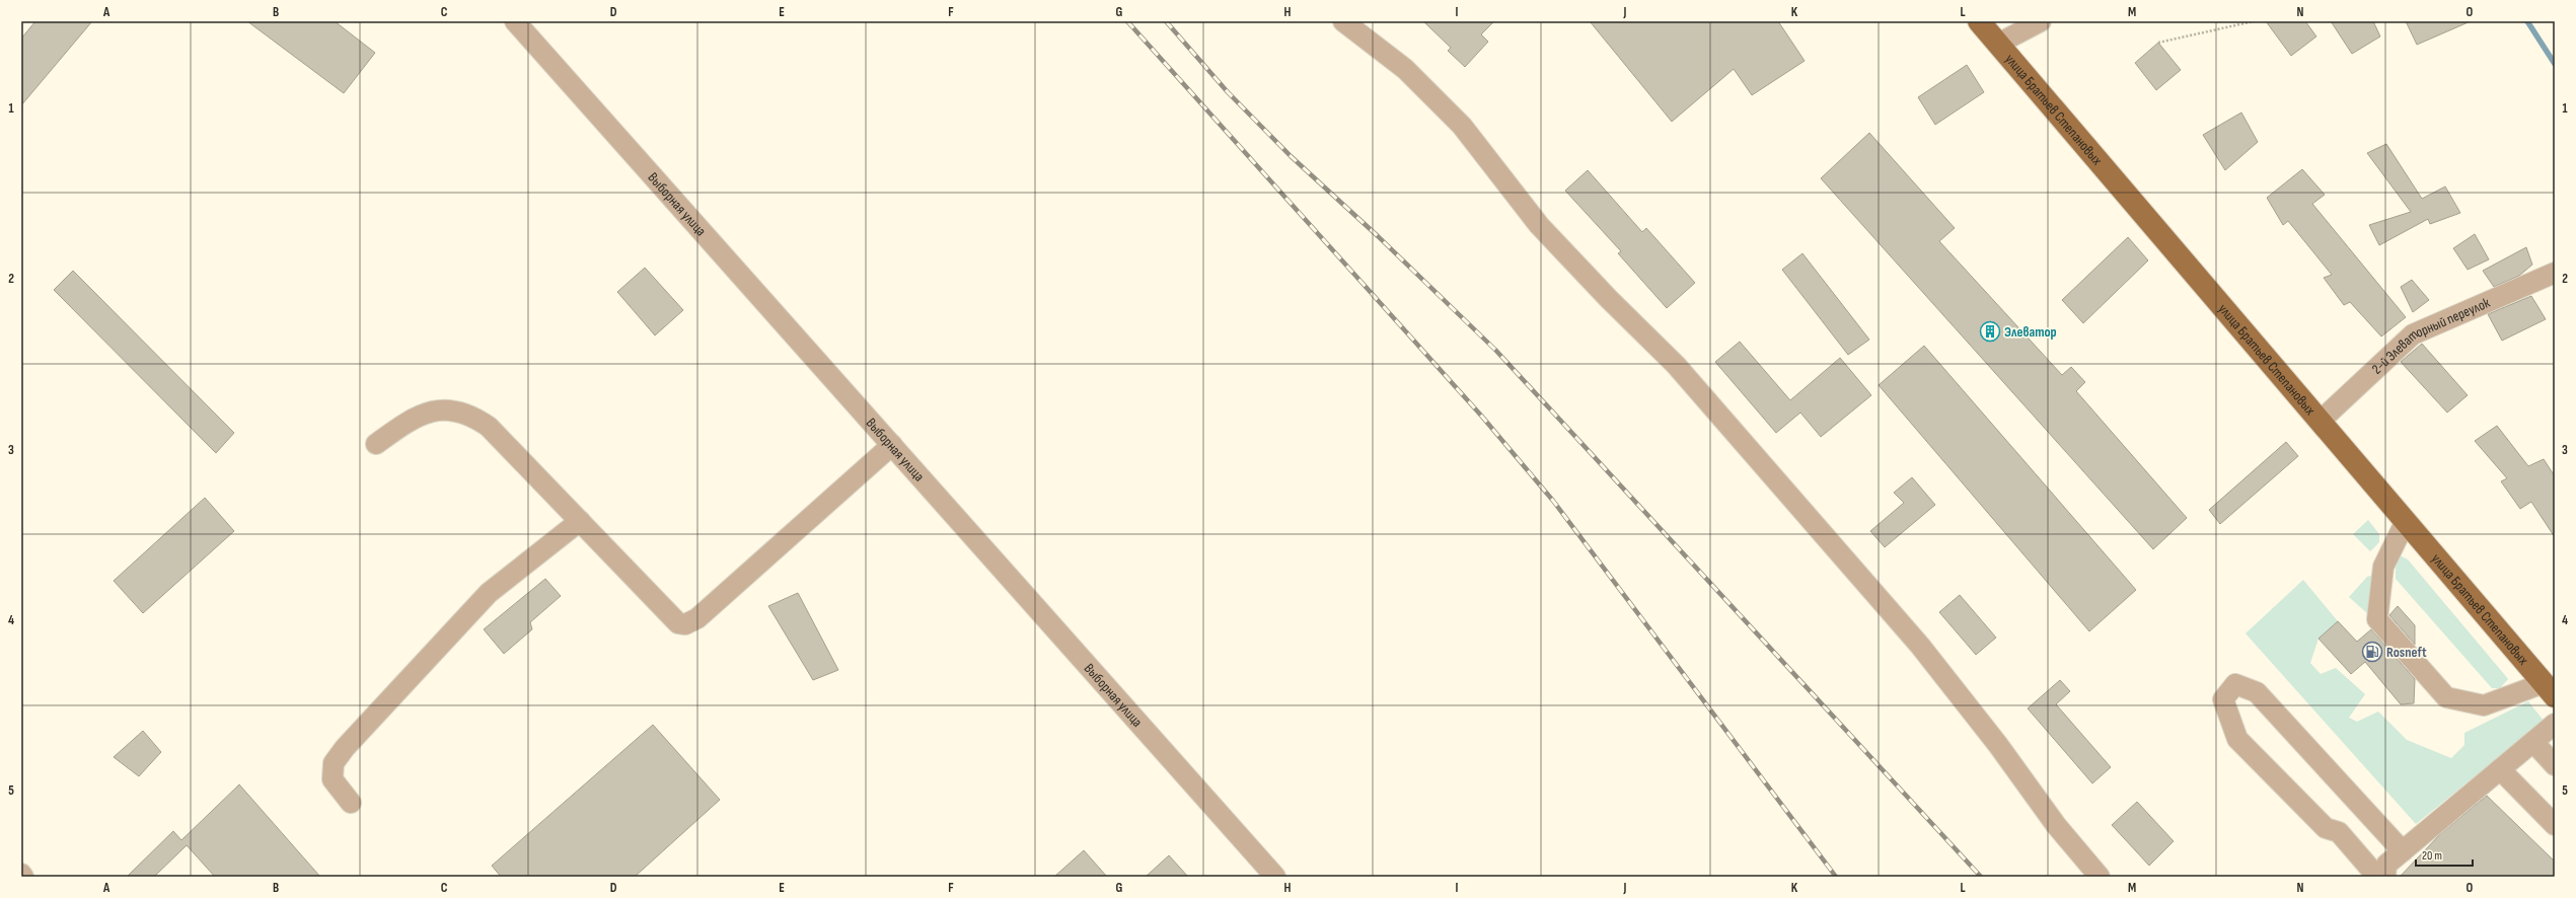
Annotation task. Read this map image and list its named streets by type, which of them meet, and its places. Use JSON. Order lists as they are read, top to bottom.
{
  "streets": {
    "main road": ["улица Братьев Степановых"],
    "street": ["Выборная улица", "2-й Элеваторный переулок"]
  },
  "crossings": [
    ["улица Братьев Степановых", "2-й Элеваторный переулок"]
  ],
  "places": {
    "building": ["Элеватор"],
    "fuel station": ["Rosneft"]
  },
  "scale_bar": "20 m",
  "grid": {
    "columns": [
      "A",
      "B",
      "C",
      "D",
      "E",
      "F",
      "G",
      "H",
      "I",
      "J",
      "K",
      "L",
      "M",
      "N",
      "O"
    ],
    "rows": [
      "1",
      "2",
      "3",
      "4",
      "5"
    ]
  }
}
